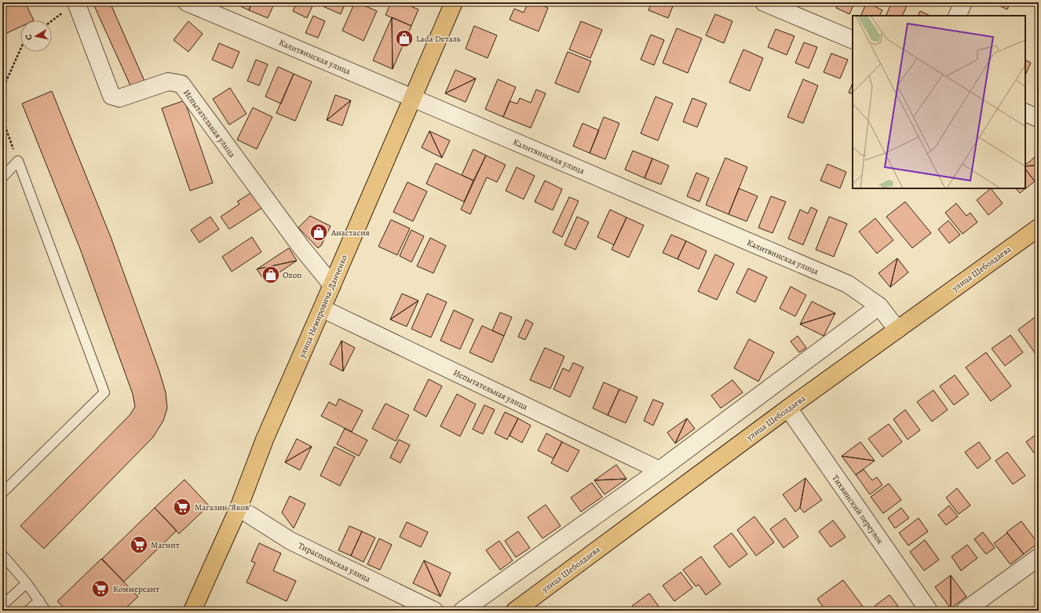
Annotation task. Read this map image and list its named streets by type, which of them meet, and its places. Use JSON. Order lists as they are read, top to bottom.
{
  "streets": {
    "main road": ["улица Шеболдаева", "улица Немировича-Данченко"],
    "street": [
      "Калитвинская улица",
      "Испытательная улица",
      "Тихвинский переулок",
      "Тираспольская улица"
    ]
  },
  "crossings": [
    ["Калитвинская улица", "улица Шеболдаева"],
    ["Калитвинская улица", "улица Немировича-Данченко"],
    ["Испытательная улица", "улица Немировича-Данченко"],
    ["улица Шеболдаева", "Тихвинский переулок"],
    ["улица Немировича-Данченко", "Тираспольская улица"]
  ],
  "places": {
    "shop": ["Lada Dеталь", "Анастасия", "Ozon"],
    "supermarket": ["Магазин \"Яков\"", "Магнит", "Коммерсант"]
  },
  "north": "left"
}
